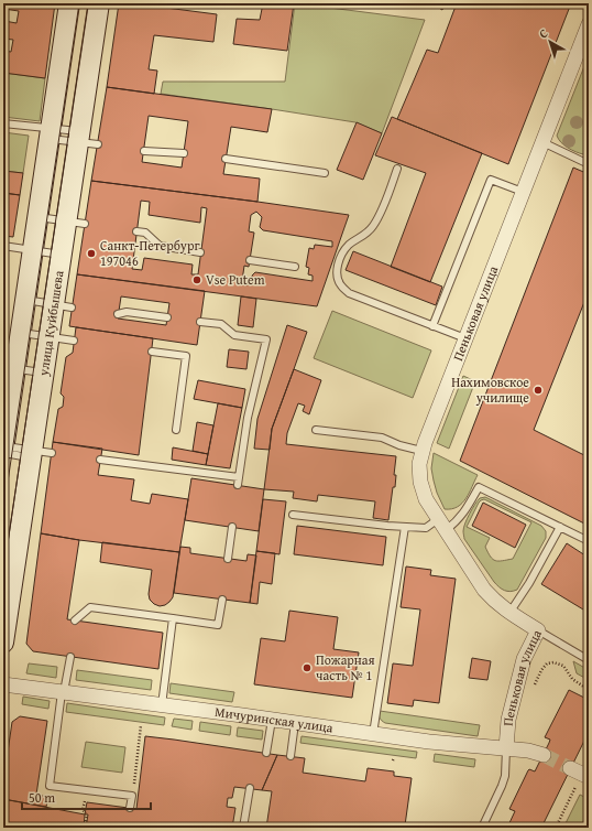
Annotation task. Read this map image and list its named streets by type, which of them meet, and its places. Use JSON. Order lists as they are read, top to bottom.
{
  "streets": {
    "main road": ["улица Куйбышева"],
    "street": ["Пеньковая улица", "Мичуринская улица"]
  },
  "crossings": [
    ["Пеньковая улица", "Мичуринская улица"]
  ],
  "places": [
    "Санкт-Петербург 197046",
    "Vse Putem",
    "Нахимовское училище",
    "Пожарная часть № 1"
  ],
  "scale_bar": "50 m",
  "north": "top left"
}
